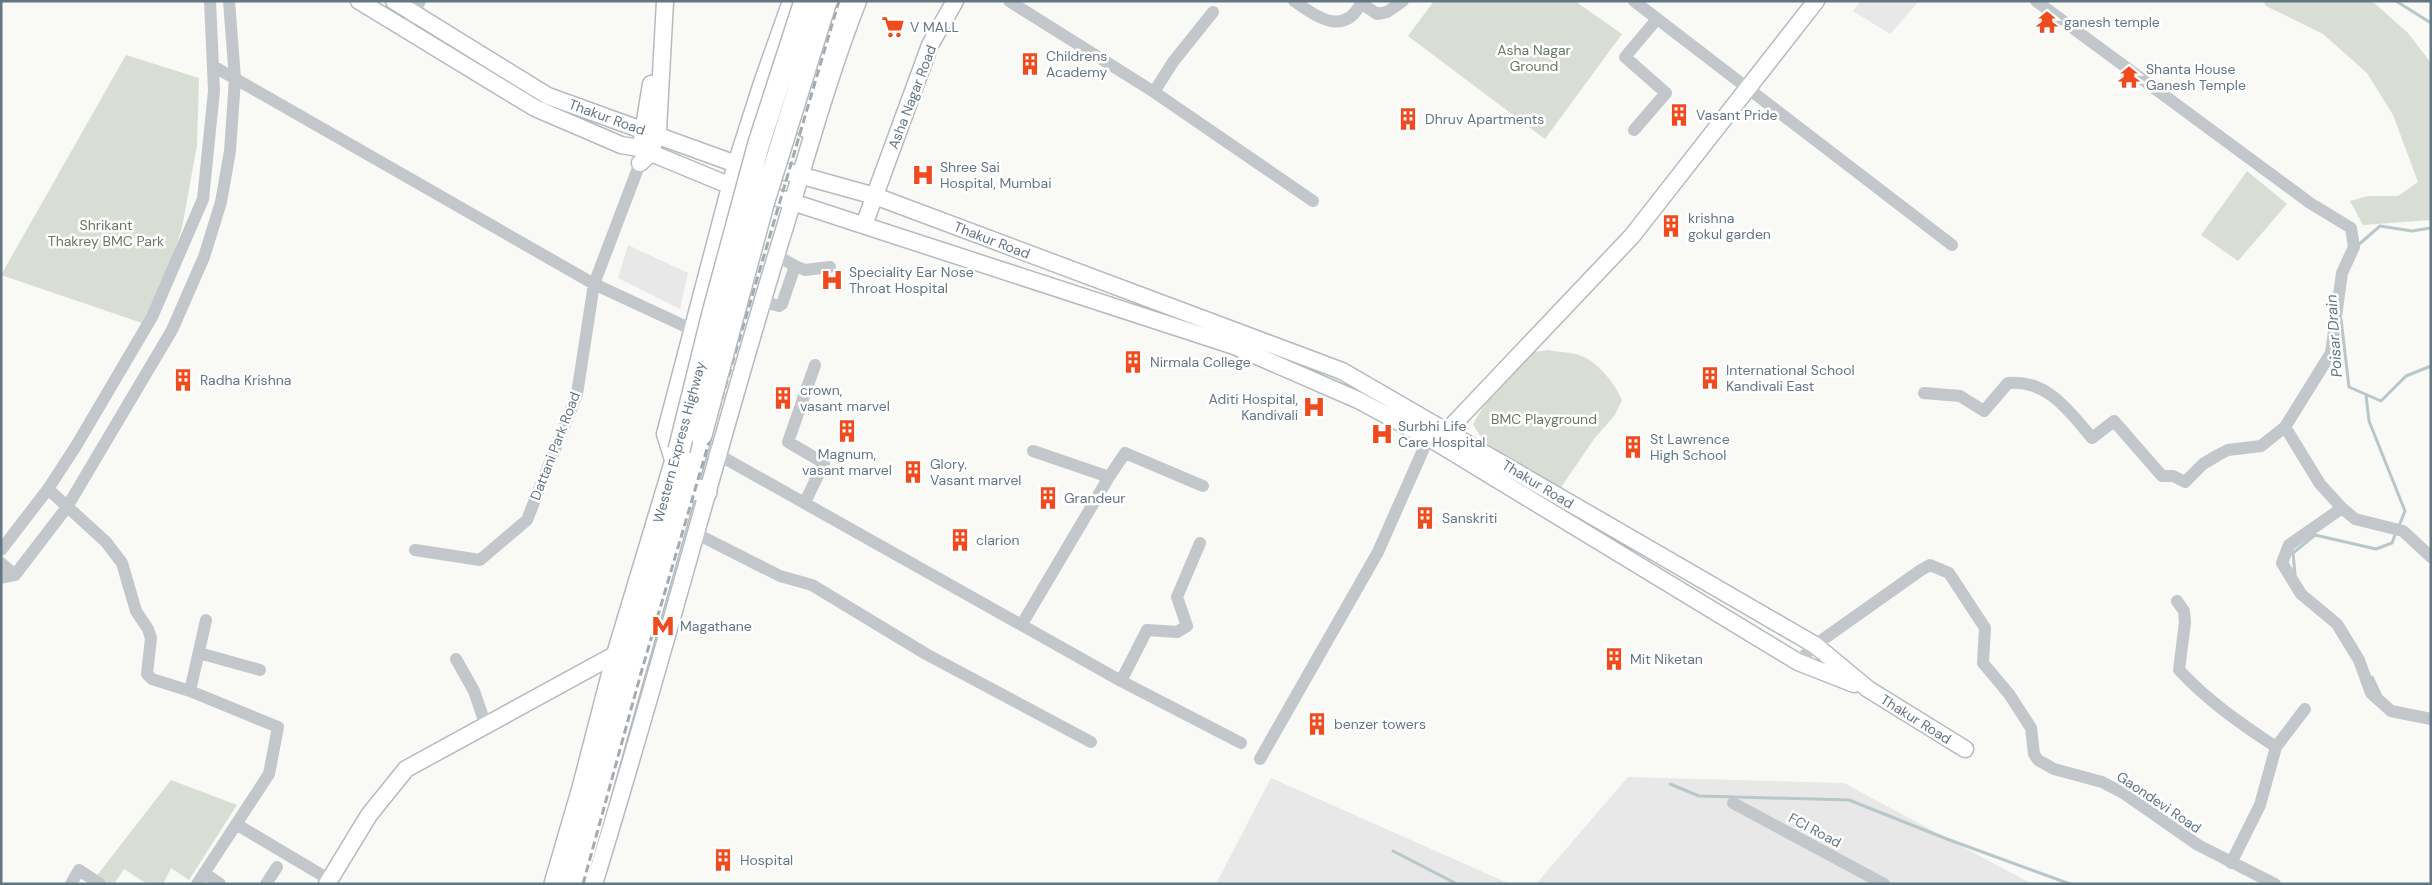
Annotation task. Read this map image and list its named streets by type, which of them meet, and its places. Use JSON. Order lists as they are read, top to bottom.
{
  "streets": {
    "highway": ["Western Express Highway"],
    "street": [
      "Asha Nagar Road",
      "Thakur Road",
      "Dattani Park Road",
      "Gaondevi Road",
      "FCI Road"
    ]
  },
  "crossings": [
    ["Asha Nagar Road", "Thakur Road"],
    ["Thakur Road", "Dattani Park Road"],
    ["Thakur Road", "Gaondevi Road"]
  ],
  "water": ["Poisar Drain"],
  "parks": ["Asha Nagar Ground", "Shrikant Thakrey BMC Park", "BMC Playground"],
  "places": {
    "temple": ["ganesh temple", "Shanta House Ganesh Temple"],
    "supermarket": ["V MALL"],
    "building": [
      "Childrens Academy",
      "Vasant Pride",
      "Dhruv Apartments",
      "krishna gokul garden",
      "Nirmala College",
      "International School Kandivali East",
      "Radha Krishna",
      "crown, vasant marvel",
      "Magnum, vasant marvel",
      "St Lawrence High School",
      "Glory. Vasant marvel",
      "Grandeur",
      "Sanskriti",
      "clarion",
      "Mit Niketan",
      "benzer towers",
      "Hospital"
    ],
    "hospital": [
      "Shree Sai Hospital, Mumbai",
      "Speciality Ear Nose Throat Hospital",
      "Aditi Hospital, Kandivali",
      "Surbhi Life Care Hospital"
    ],
    "metro station": ["Magathane"]
  }
}
